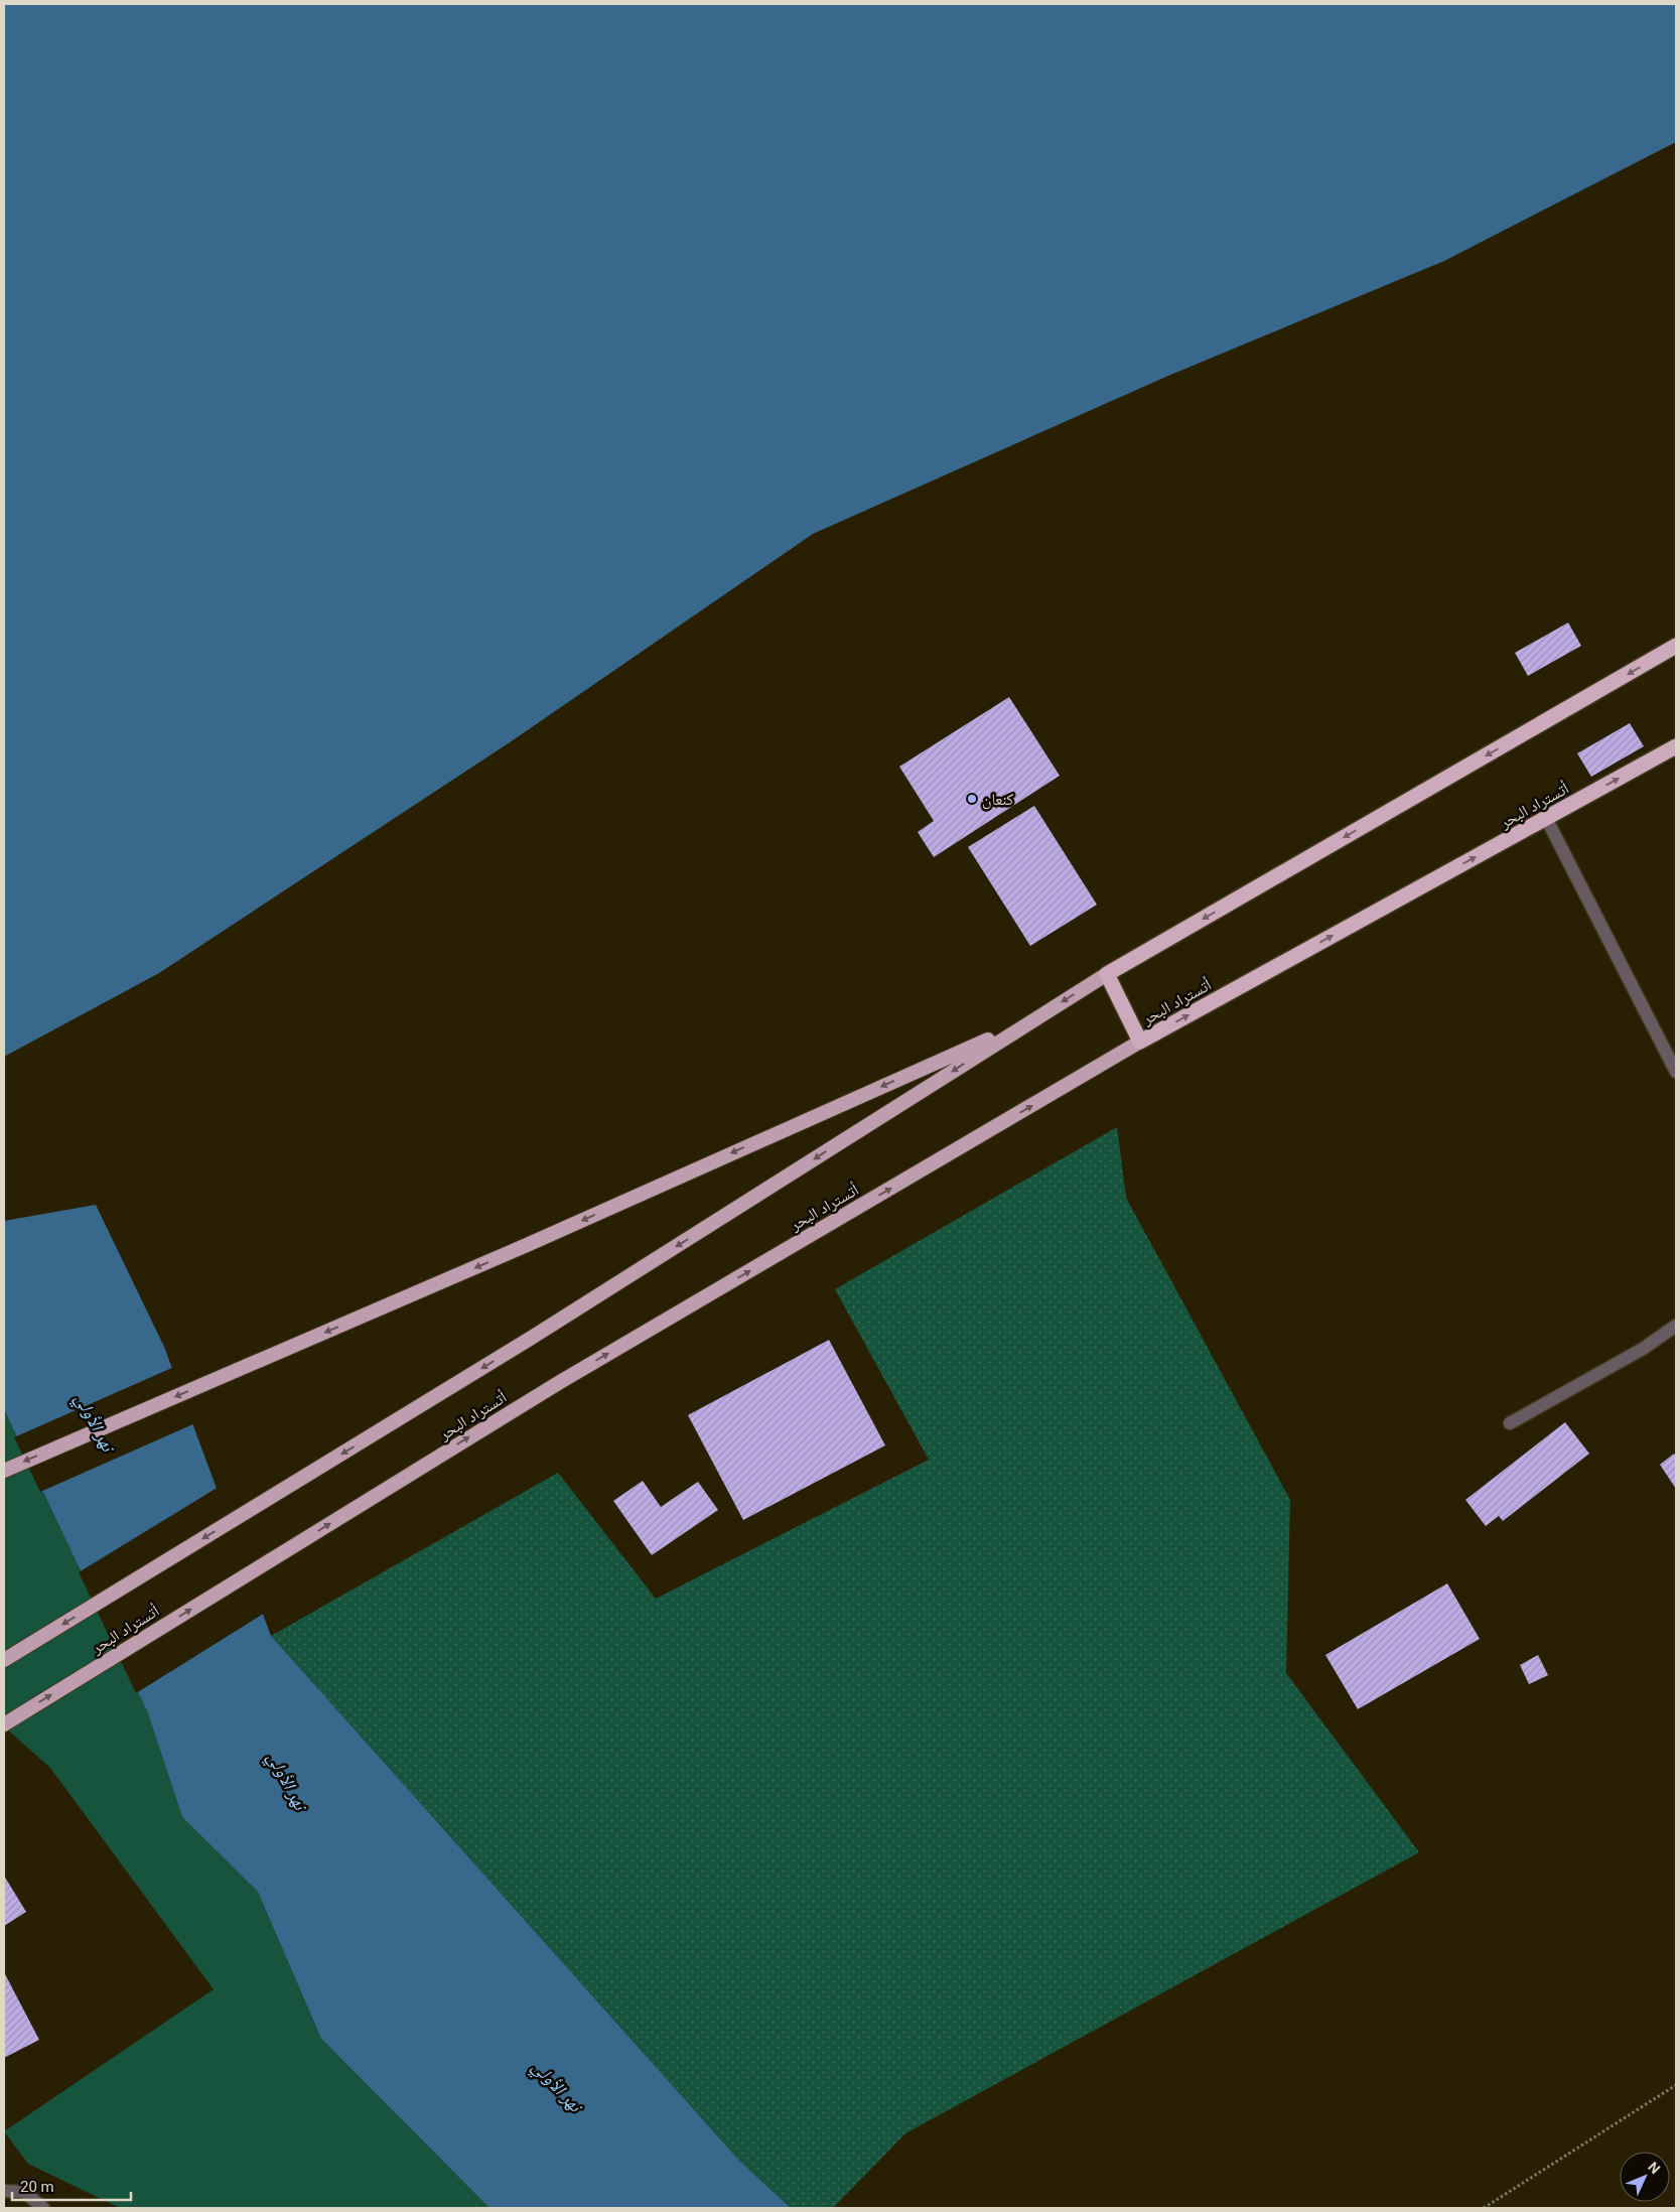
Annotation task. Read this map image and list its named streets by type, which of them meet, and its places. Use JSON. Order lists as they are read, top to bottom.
{
  "streets": {
    "highway": ["أتستراد البحر"]
  },
  "water": ["نهر الأولي"],
  "places": ["كنعان"],
  "scale_bar": "20 m",
  "north": "top right"
}
